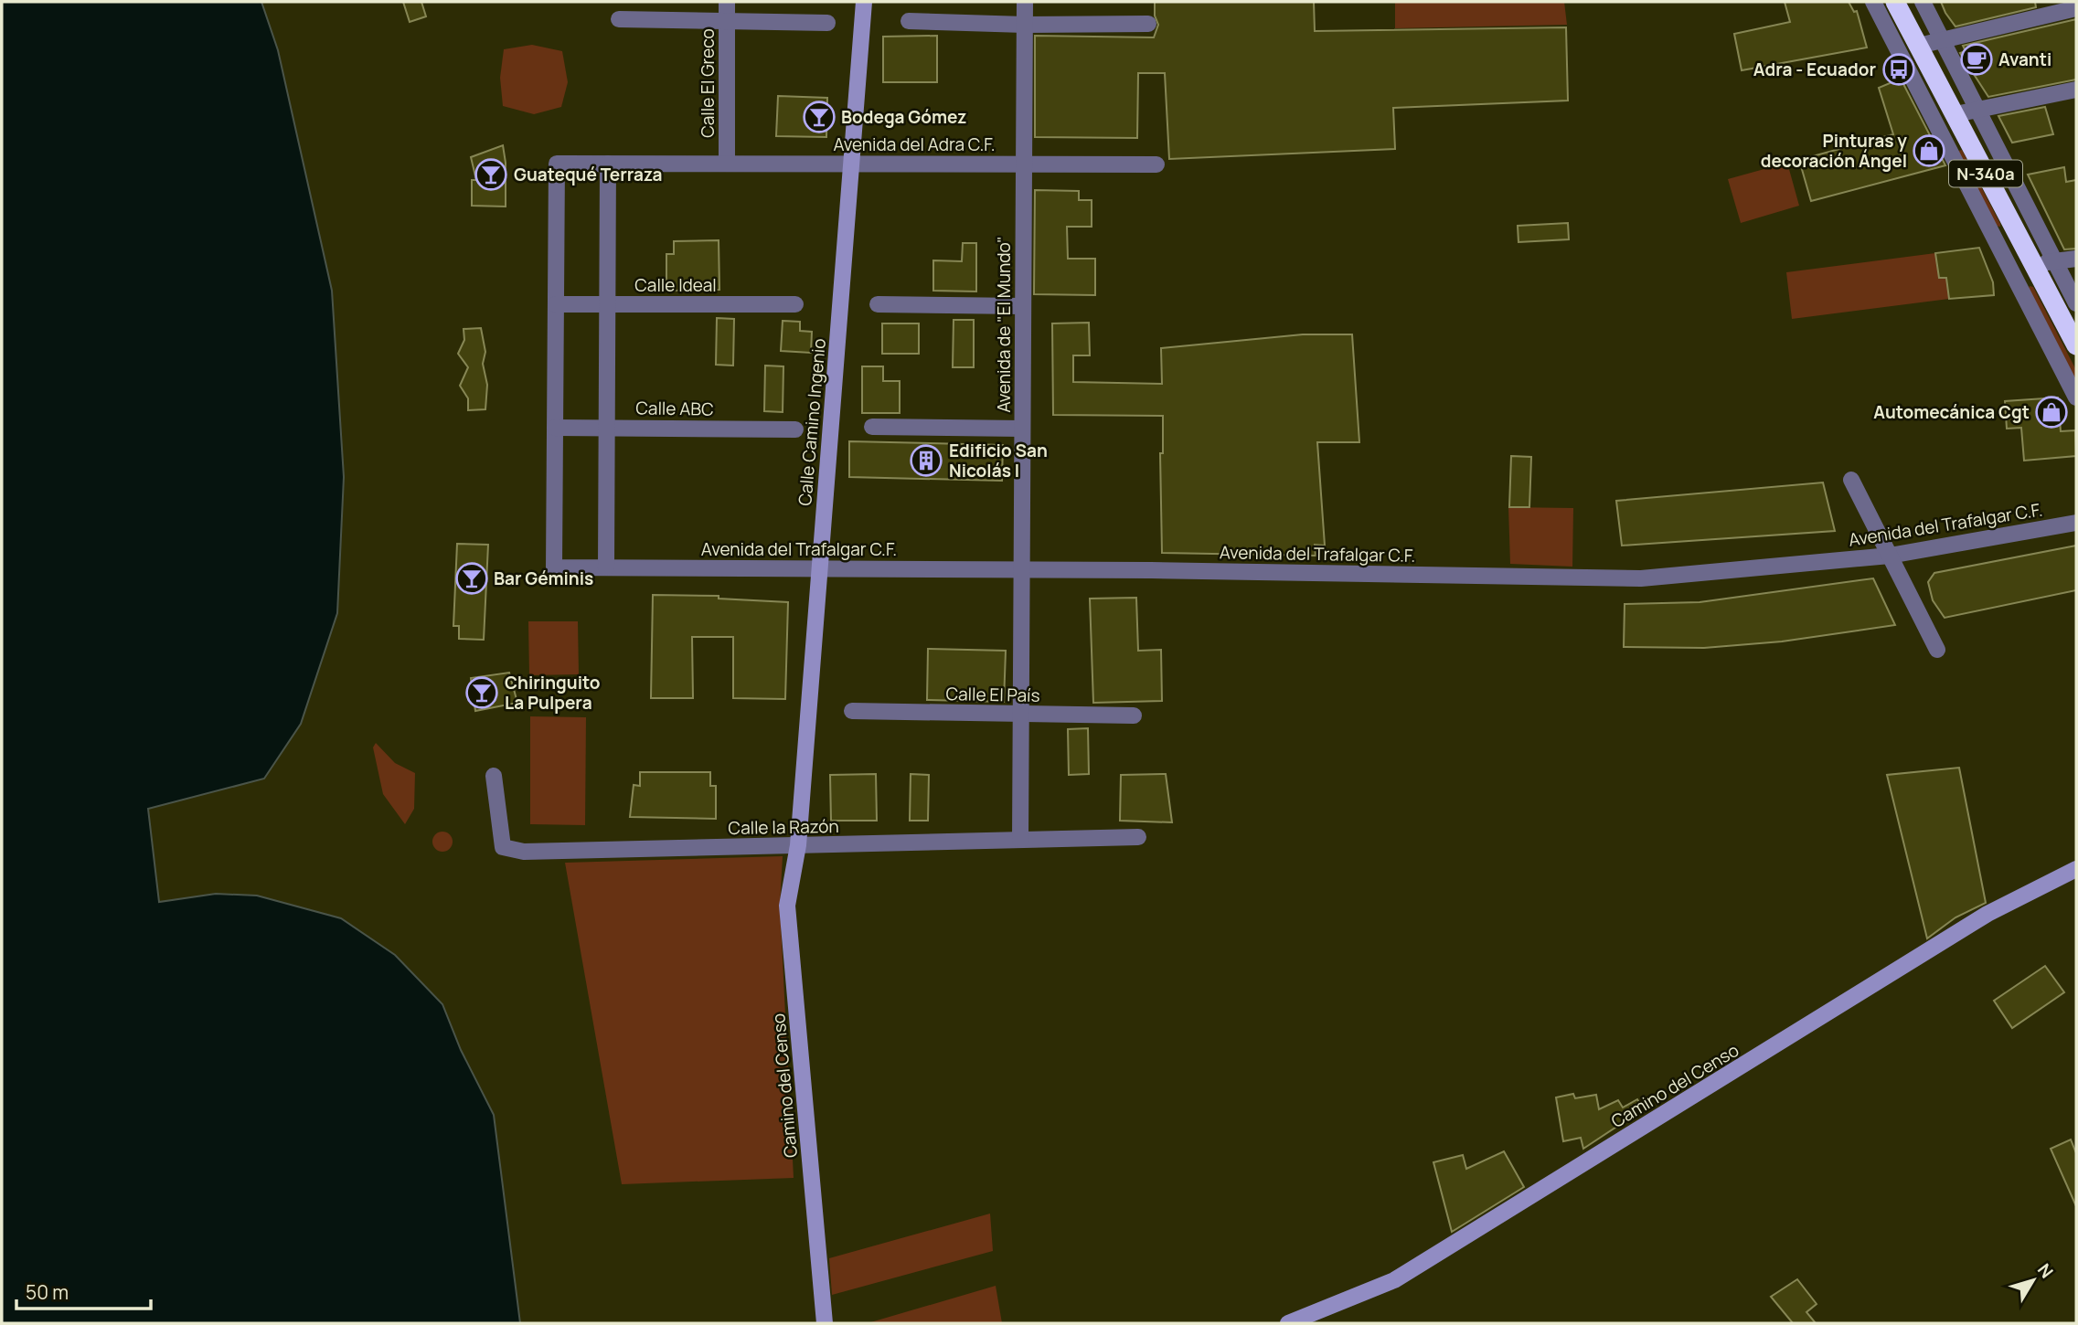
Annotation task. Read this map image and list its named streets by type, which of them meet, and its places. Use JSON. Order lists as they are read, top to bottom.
{
  "streets": {
    "highway": ["N-340a"],
    "street": [
      "Calle El Greco",
      "Avenida del Adra C.F.",
      "Calle Ideal",
      "Avenida de \"El Mundo\"",
      "Calle ABC",
      "Calle Camino Ingenio",
      "Avenida del Trafalgar C.F.",
      "Calle El País",
      "Calle la Razón",
      "Camino del Censo"
    ]
  },
  "crossings": [
    ["Calle El Greco", "Avenida del Adra C.F."],
    ["Avenida del Adra C.F.", "Calle Ideal"],
    ["Avenida del Adra C.F.", "Avenida de \"El Mundo\""],
    ["Avenida del Adra C.F.", "Calle Camino Ingenio"],
    ["Avenida de \"El Mundo\"", "Avenida del Trafalgar C.F."],
    ["Avenida de \"El Mundo\"", "Calle El País"],
    ["Avenida de \"El Mundo\"", "Calle la Razón"],
    ["Calle ABC", "Avenida del Trafalgar C.F."],
    ["Calle Camino Ingenio", "Avenida del Trafalgar C.F."],
    ["Calle Camino Ingenio", "Calle la Razón"],
    ["Calle Camino Ingenio", "Camino del Censo"],
    ["Calle la Razón", "Camino del Censo"]
  ],
  "places": {
    "cafe": ["Avanti"],
    "bus stop": ["Adra - Ecuador"],
    "bar": [
      "Bodega Gómez",
      "Guatequé Terraza",
      "Bar Géminis",
      "Chiringuito La Pulpera"
    ],
    "shop": ["Pinturas y decoración Ángel", "Automecánica Cgt"],
    "building": ["Edificio San Nicolás I"]
  },
  "scale_bar": "50 m",
  "north": "top right"
}
